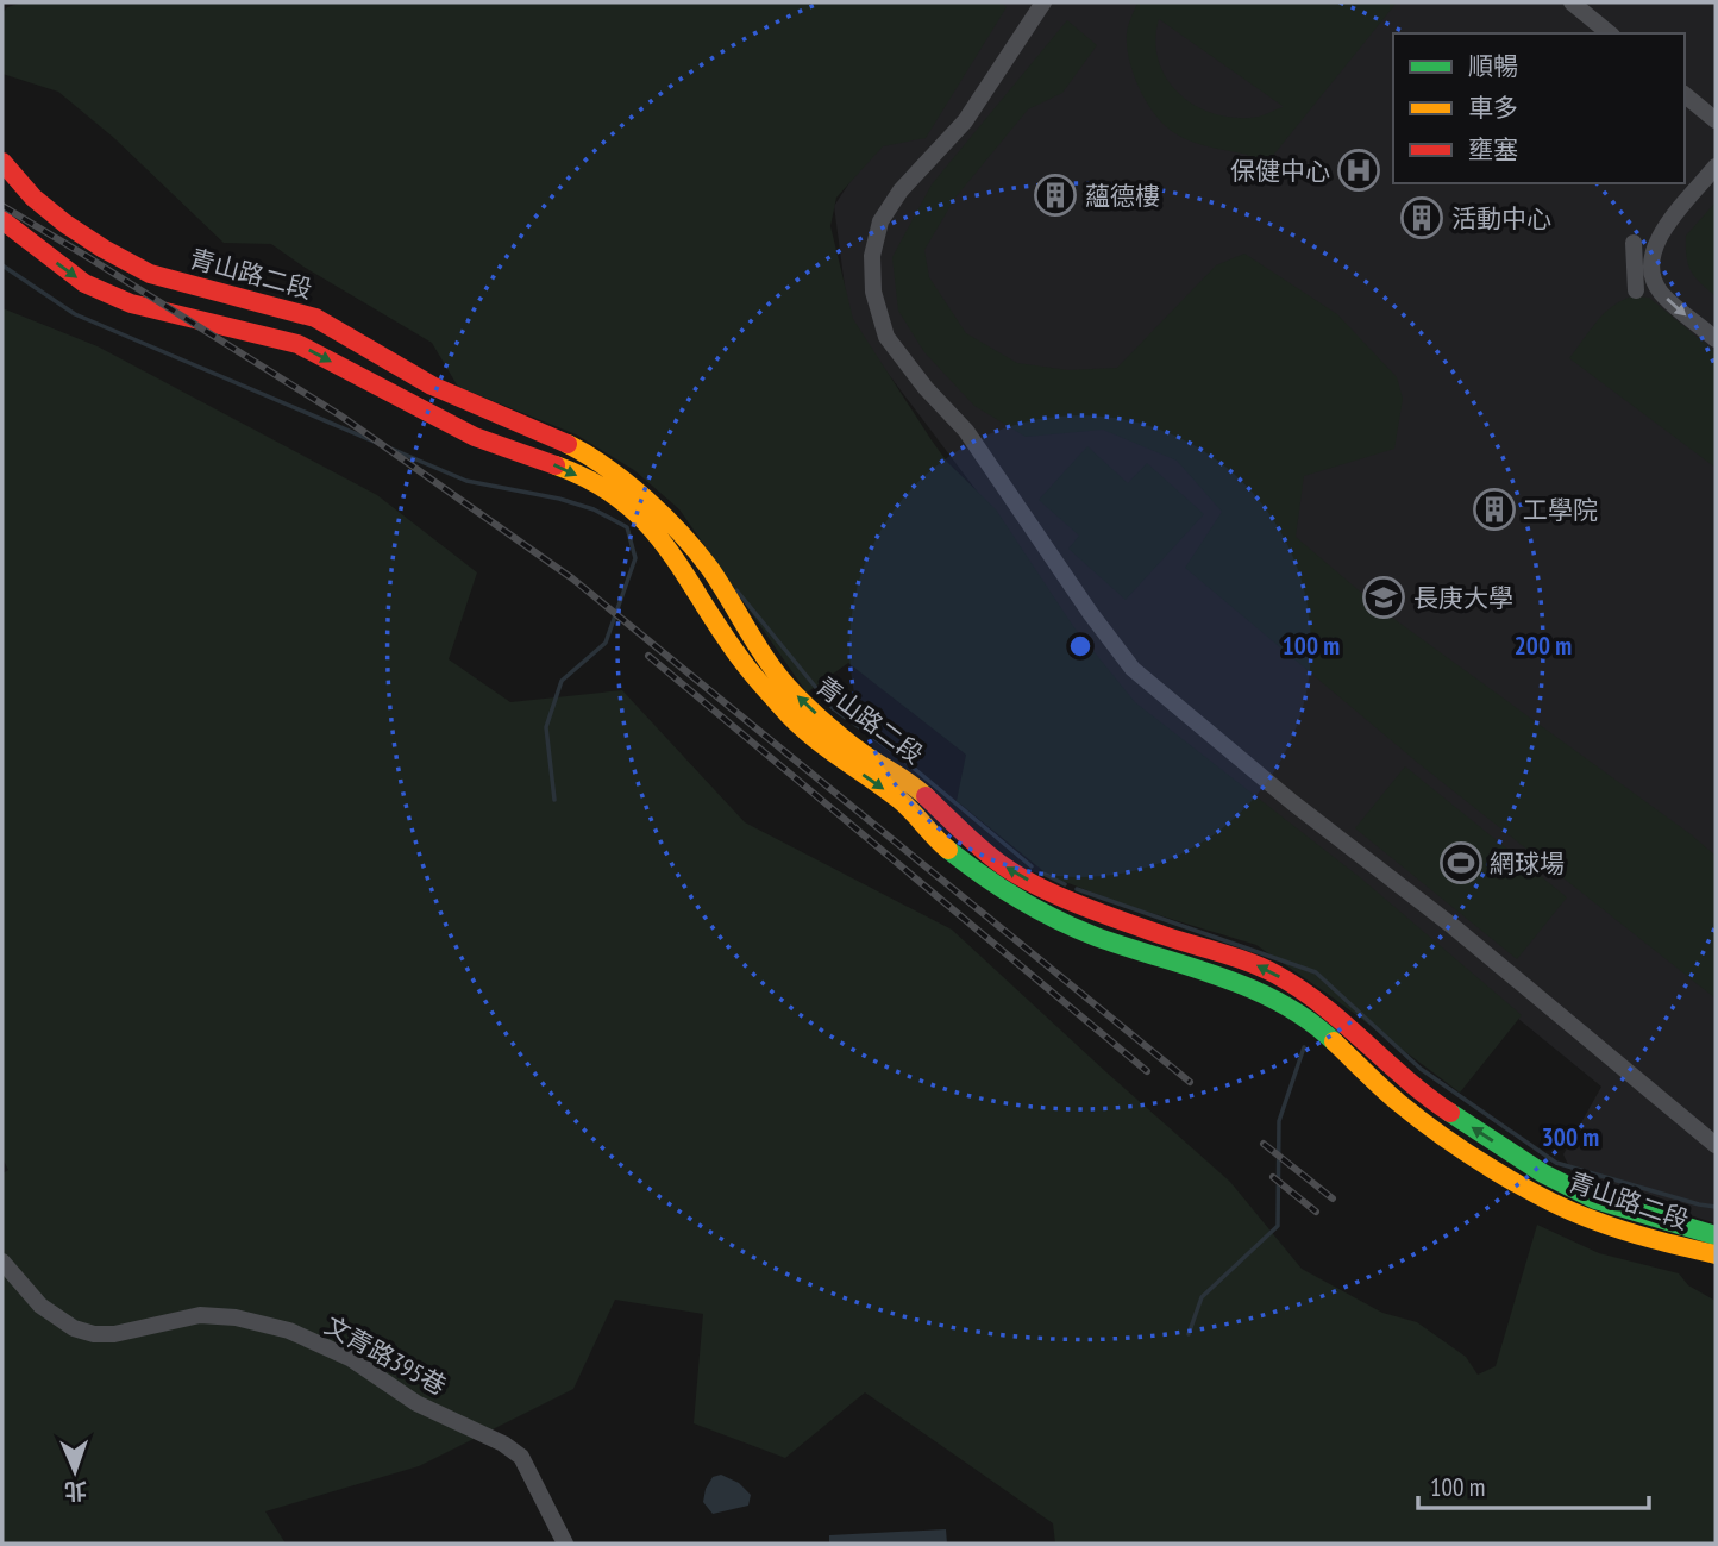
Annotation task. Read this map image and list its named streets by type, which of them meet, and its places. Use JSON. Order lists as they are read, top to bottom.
{
  "streets": {
    "street": ["青山路二段", "文青路395巷"]
  },
  "places": {
    "hospital": ["保健中心"],
    "building": ["蘊德樓", "活動中心", "工學院"],
    "school or university": ["長庚大學"],
    "sports": ["網球場"]
  },
  "legend": ["順暢", "車多", "壅塞"],
  "scale_bar": "100 m",
  "north": "bottom",
  "rings": ["100 m", "200 m", "300 m"]
}
